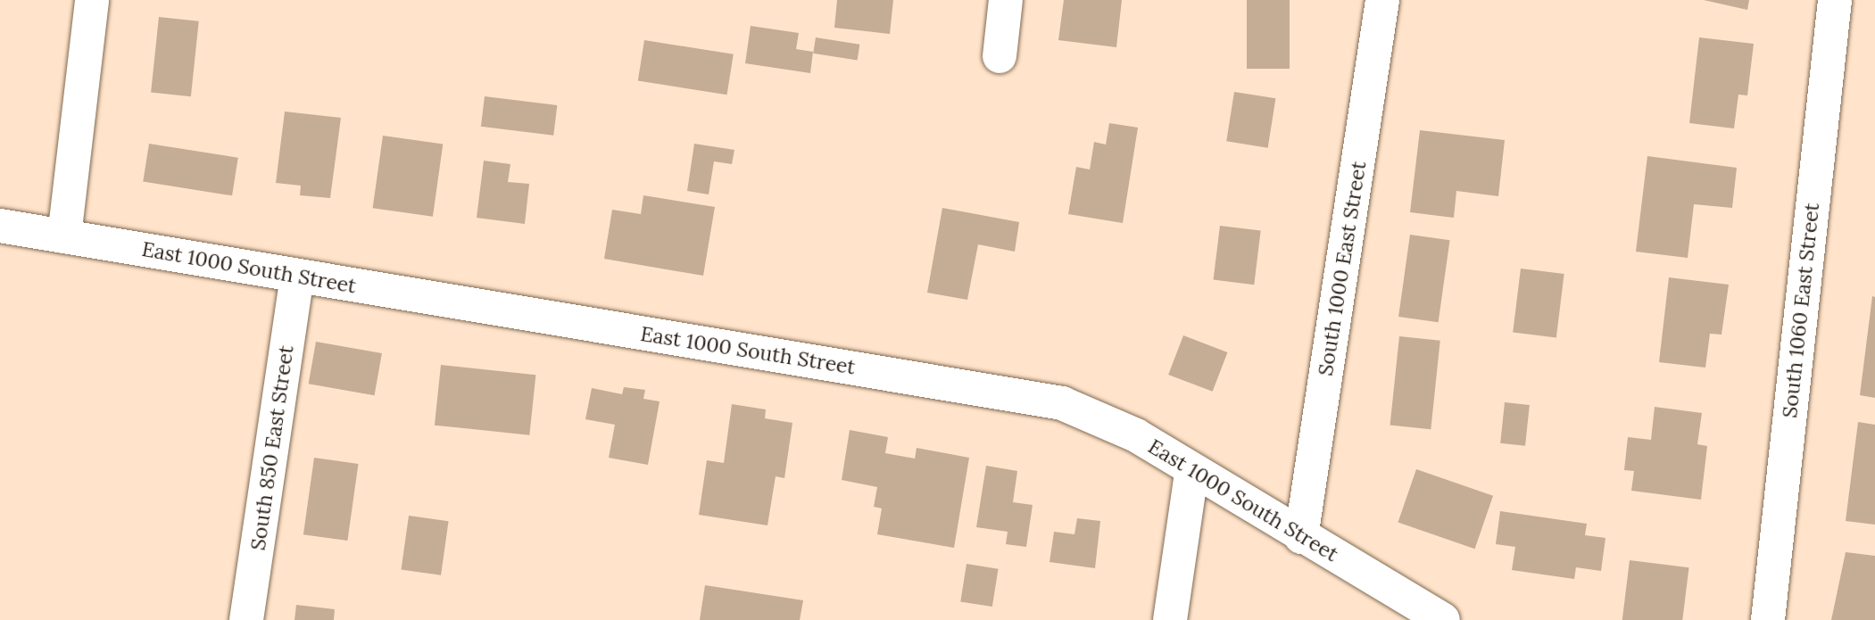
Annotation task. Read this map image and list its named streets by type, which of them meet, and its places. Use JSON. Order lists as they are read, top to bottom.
{
  "streets": {
    "street": [
      "East 1000 South Street",
      "South 1000 East Street",
      "South 1060 East Street",
      "South 850 East Street"
    ]
  },
  "crossings": [
    ["East 1000 South Street", "South 1000 East Street"],
    ["East 1000 South Street", "South 850 East Street"]
  ]
}
